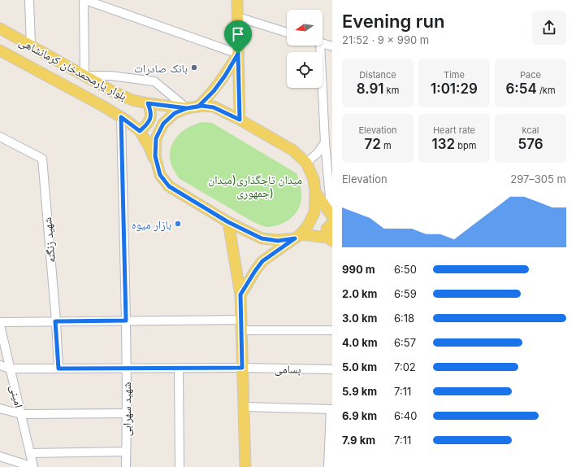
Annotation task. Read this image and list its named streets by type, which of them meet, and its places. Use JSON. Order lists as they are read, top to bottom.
{
  "streets": {
    "main road": ["بلوار یارمحمدخان کرمانشاهی"],
    "street": [
      "شهید زنگنه",
      "بسامی",
      "امینی",
      "شهید سهرابی"
    ]
  },
  "crossings": [
    ["بلوار یارمحمدخان کرمانشاهی", "شهید سهرابی"],
    ["شهید زنگنه", "بسامی"],
    ["بسامی", "امینی"],
    ["بسامی", "شهید سهرابی"]
  ],
  "parks": ["میدان تاجگذاری(میدان جمهوری)"],
  "places": ["بانک صادرات", "بازار میوه"],
  "north": "left",
  "page": {
    "heading": ["Evening run", "21:52 · 9 × 990 m"],
    "stats": [
      ["Distance", "8.91 km"],
      ["Time", "1:01:29"],
      ["Pace", "6:54 /km"],
      ["Elevation", "72 m"],
      ["Heart rate", "132 bpm"],
      ["kcal", "576"]
    ],
    "chart": ["Elevation", "297–305 m"],
    "list": [
      {
        "name": "990 m",
        "note": "6:50"
      },
      {
        "name": "2.0 km",
        "note": "6:59"
      },
      {
        "name": "3.0 km",
        "note": "6:18"
      },
      {
        "name": "4.0 km",
        "note": "6:57"
      },
      {
        "name": "5.0 km",
        "note": "7:02"
      },
      {
        "name": "5.9 km",
        "note": "7:11"
      },
      {
        "name": "6.9 km",
        "note": "6:40"
      },
      {
        "name": "7.9 km",
        "note": "7:11"
      }
    ]
  }
}
